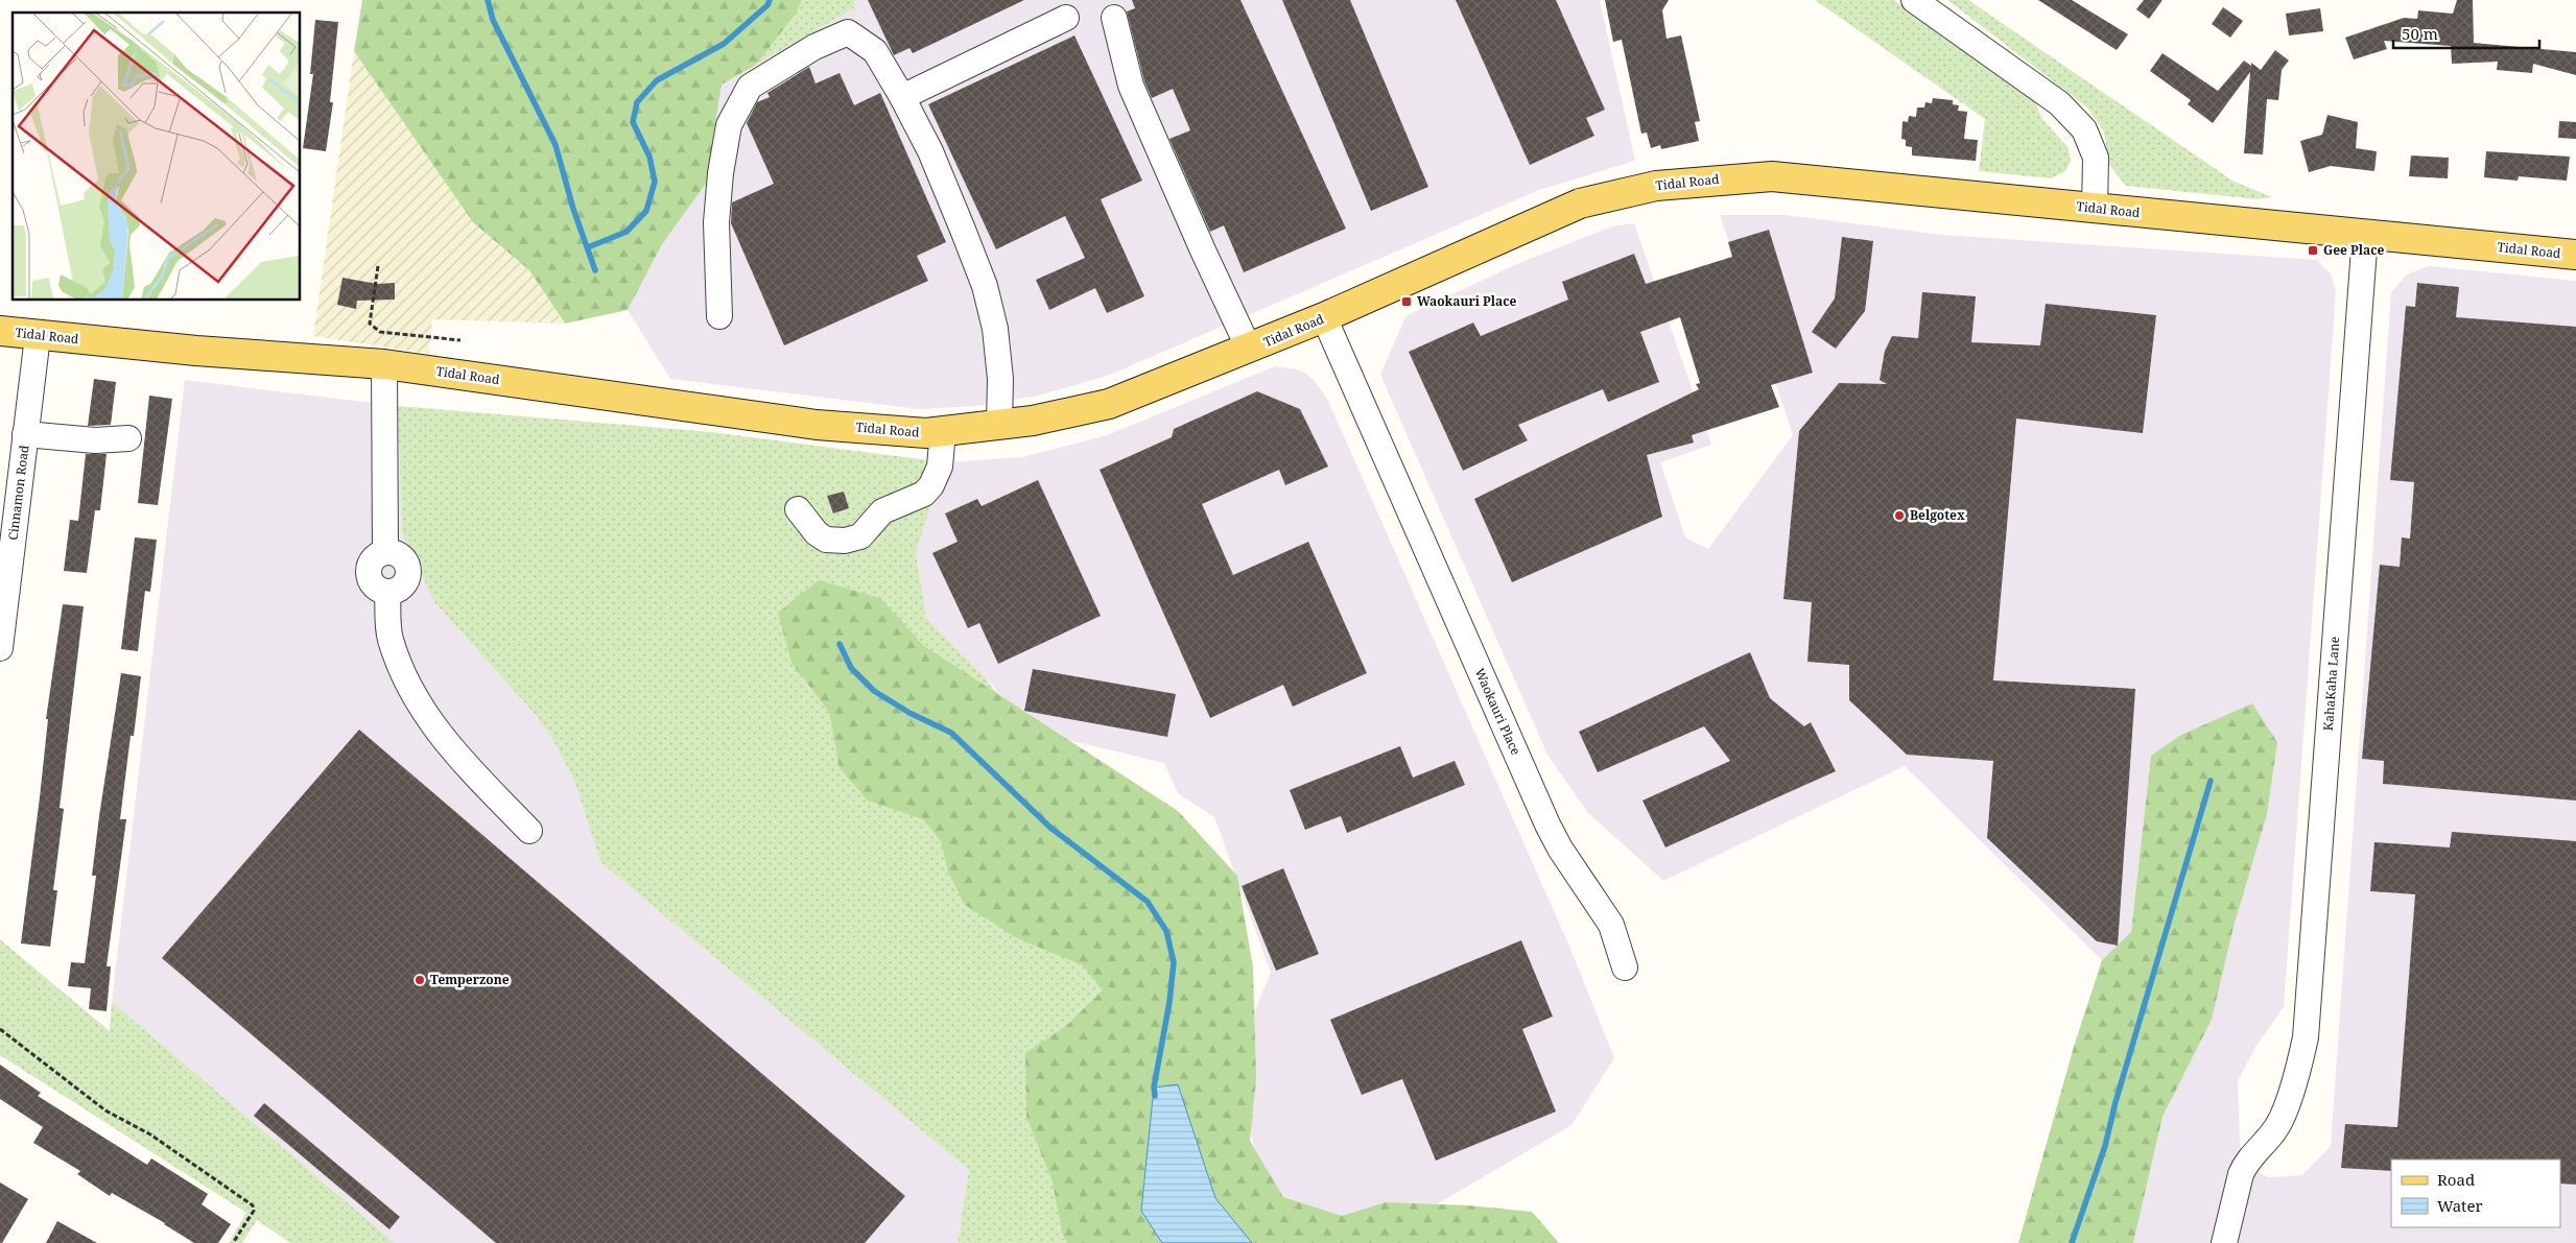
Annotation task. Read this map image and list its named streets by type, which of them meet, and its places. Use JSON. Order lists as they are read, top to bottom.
{
  "streets": {
    "main road": ["Tidal Road"],
    "street": ["Cinnamon Road", "KahaKaha Lane", "Waokauri Place"]
  },
  "crossings": [
    ["Tidal Road", "Cinnamon Road"],
    ["Tidal Road", "KahaKaha Lane"],
    ["Tidal Road", "Waokauri Place"]
  ],
  "places": {
    "transit": ["Gee Place", "Waokauri Place"],
    "other": ["Belgotex", "Temperzone"]
  },
  "legend": ["Road", "Water"],
  "scale_bar": "50 m"
}
